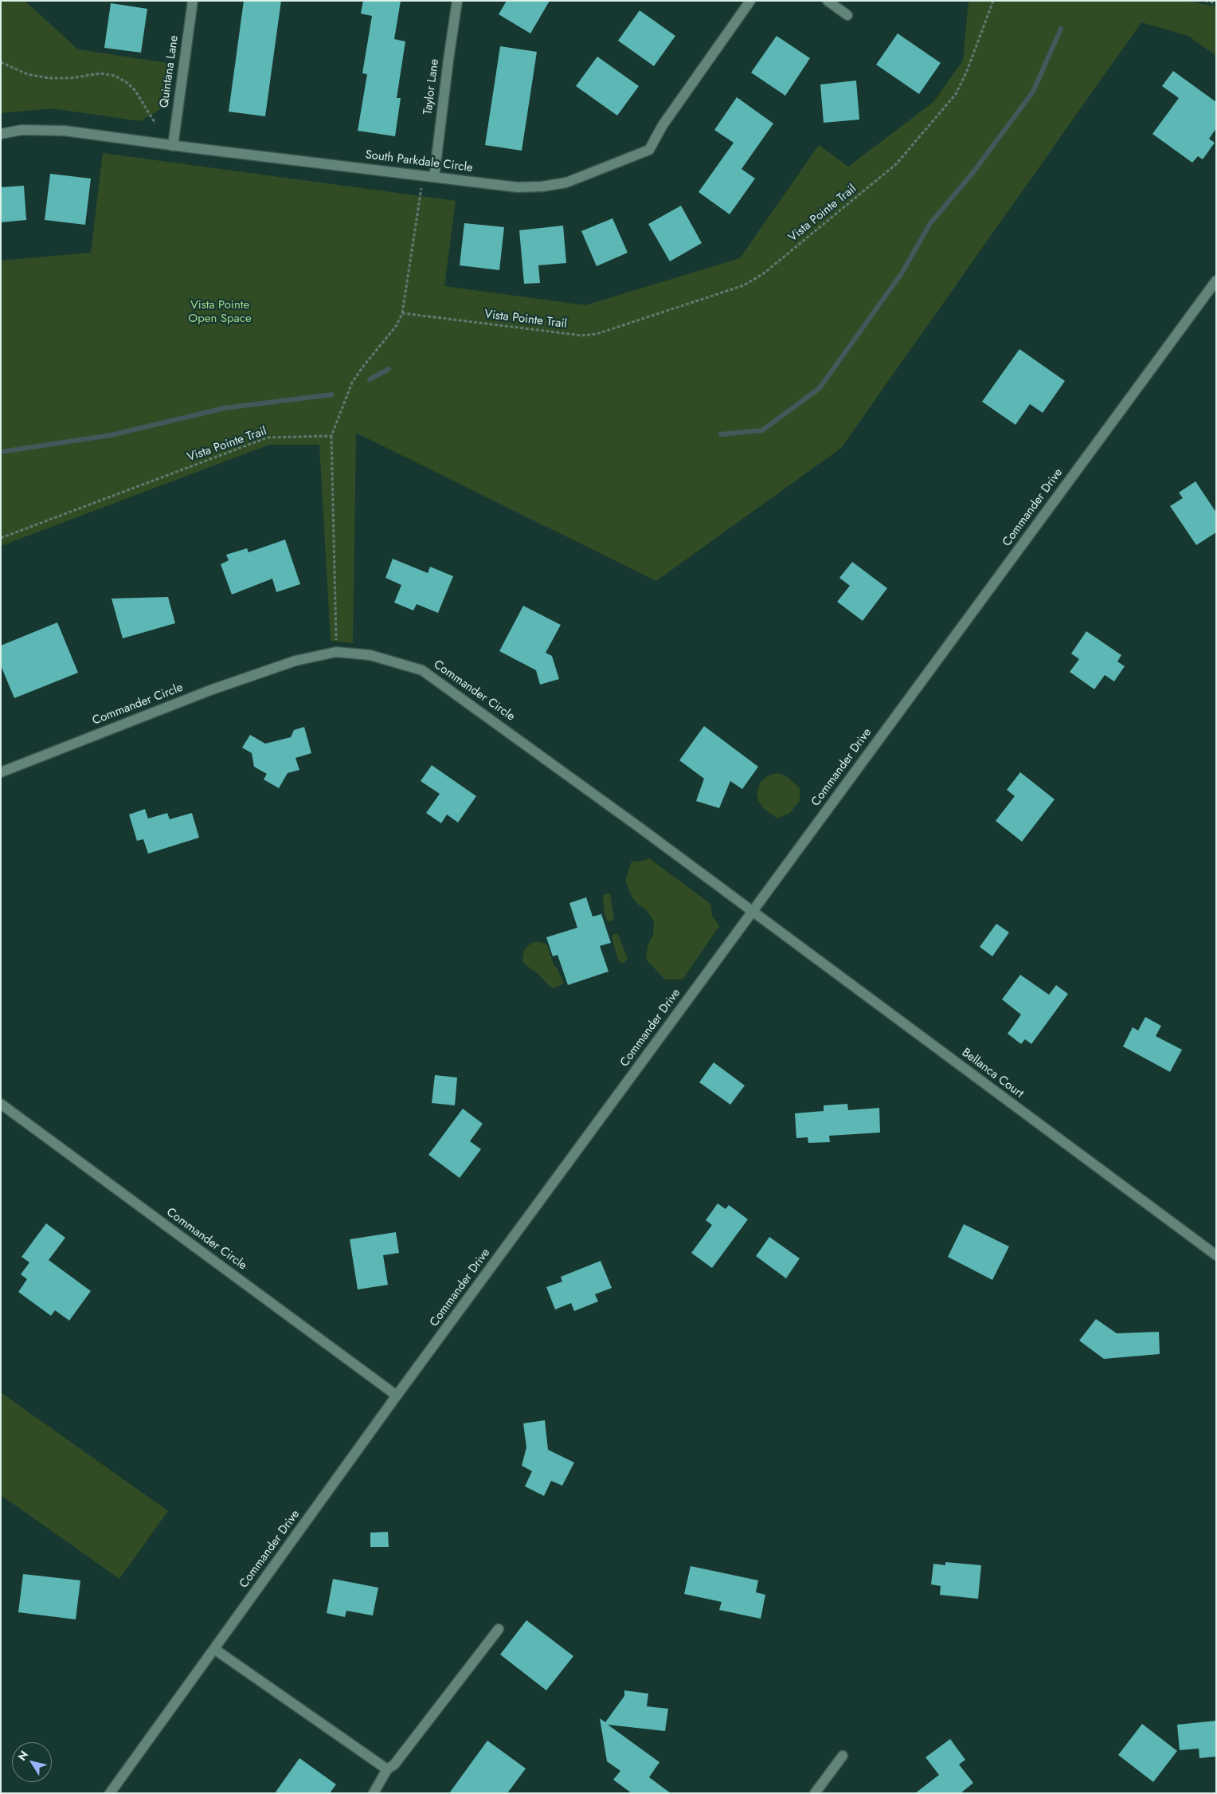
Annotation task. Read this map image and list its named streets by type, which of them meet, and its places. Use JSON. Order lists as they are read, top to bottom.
{
  "streets": {
    "street": [
      "Quintana Lane",
      "Taylor Lane",
      "South Parkdale Circle",
      "Commander Drive",
      "Commander Circle",
      "Bellanca Court"
    ],
    "path": ["Vista Pointe Trail"]
  },
  "crossings": [
    ["Quintana Lane", "South Parkdale Circle"],
    ["Taylor Lane", "South Parkdale Circle"],
    ["Commander Drive", "Commander Circle"],
    ["Commander Drive", "Bellanca Court"],
    ["Commander Circle", "Bellanca Court"]
  ],
  "parks": ["Vista Pointe Open Space"],
  "north": "top left"
}
